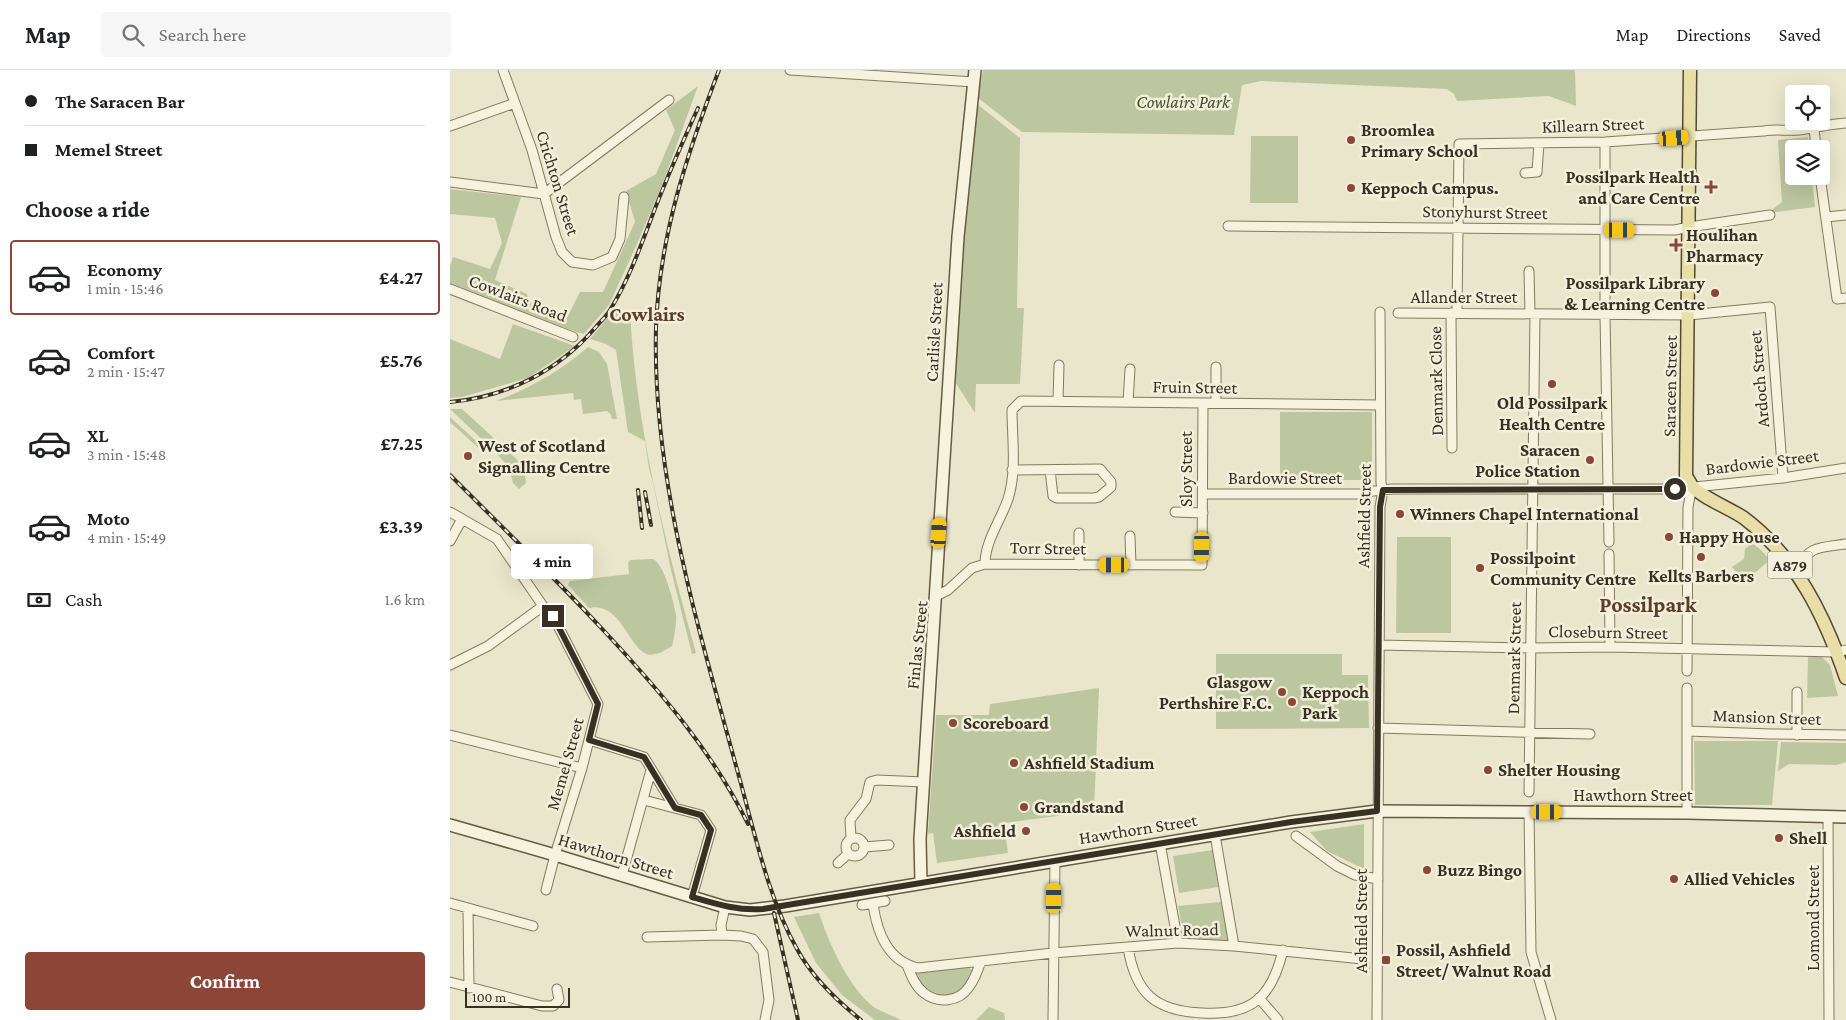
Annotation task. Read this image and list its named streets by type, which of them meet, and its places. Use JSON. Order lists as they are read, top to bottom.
{
  "streets": {
    "main road": [
      "Carlisle Street",
      "Saracen Street",
      "A879",
      "Finlas Street",
      "Hawthorn Street"
    ],
    "street": [
      "Killearn Street",
      "Crichton Street",
      "Stonyhurst Street",
      "Allander Street",
      "Cowlairs Road",
      "Ardoch Street",
      "Denmark Close",
      "Fruin Street",
      "Bardowie Street",
      "Sloy Street",
      "Ashfield Street",
      "Torr Street",
      "Closeburn Street",
      "Denmark Street",
      "Mansion Street",
      "Memel Street",
      "Lomond Street",
      "Walnut Road"
    ]
  },
  "crossings": [
    ["Killearn Street", "Denmark Close"],
    ["Killearn Street", "Saracen Street"],
    ["Stonyhurst Street", "Denmark Close"],
    ["Stonyhurst Street", "Saracen Street"],
    ["Allander Street", "Ardoch Street"],
    ["Allander Street", "Denmark Close"],
    ["Allander Street", "Saracen Street"],
    ["Allander Street", "Denmark Street"],
    ["Carlisle Street", "Finlas Street"],
    ["Ardoch Street", "Bardowie Street"],
    ["Saracen Street", "Bardowie Street"],
    ["Saracen Street", "A879"],
    ["Saracen Street", "Closeburn Street"],
    ["Fruin Street", "Sloy Street"],
    ["Fruin Street", "Ashfield Street"],
    ["Bardowie Street", "Sloy Street"],
    ["Bardowie Street", "Ashfield Street"],
    ["Bardowie Street", "A879"],
    ["Bardowie Street", "Denmark Street"],
    ["Sloy Street", "Torr Street"],
    ["Ashfield Street", "Closeburn Street"],
    ["Ashfield Street", "Hawthorn Street"],
    ["Torr Street", "Finlas Street"],
    ["A879", "Closeburn Street"],
    ["Closeburn Street", "Denmark Street"],
    ["Finlas Street", "Hawthorn Street"],
    ["Memel Street", "Hawthorn Street"],
    ["Hawthorn Street", "Lomond Street"]
  ],
  "districts": ["Cowlairs", "Possilpark"],
  "parks": ["Cowlairs Park"],
  "places": {
    "other": [
      "Broomlea Primary School",
      "Keppoch Campus.",
      "Possilpark Library & Learning Centre",
      "Old Possilpark Health Centre",
      "West of Scotland Signalling Centre",
      "Saracen Police Station",
      "Winners Chapel International",
      "Happy House",
      "Kellts Barbers",
      "Possilpoint Community Centre",
      "Glasgow Perthshire F.C.",
      "Keppoch Park",
      "Scoreboard",
      "Ashfield Stadium",
      "Shelter Housing",
      "Grandstand",
      "Ashfield",
      "Shell",
      "Buzz Bingo",
      "Allied Vehicles"
    ],
    "health": ["Possilpark Health and Care Centre", "Houlihan Pharmacy"],
    "transit": ["Possil, Ashfield Street/ Walnut Road"]
  },
  "scale_bar": "100 m",
  "page": {
    "header": "Map",
    "search": "Search here",
    "nav": ["Map", "Directions", "Saved"],
    "banner": ["The Saracen Bar", "Memel Street"],
    "heading": "Choose a ride",
    "list": [
      {
        "name": "Economy",
        "note": "1 min · 15:46",
        "value": "£4.27"
      },
      {
        "name": "Comfort",
        "note": "2 min · 15:47",
        "value": "£5.76"
      },
      {
        "name": "XL",
        "note": "3 min · 15:48",
        "value": "£7.25"
      },
      {
        "name": "Moto",
        "note": "4 min · 15:49",
        "value": "£3.39"
      }
    ],
    "bubble": "4 min",
    "pay": ["Cash", "1.6 km"],
    "buttons": "Confirm",
    "scale": "100 m"
  }
}
